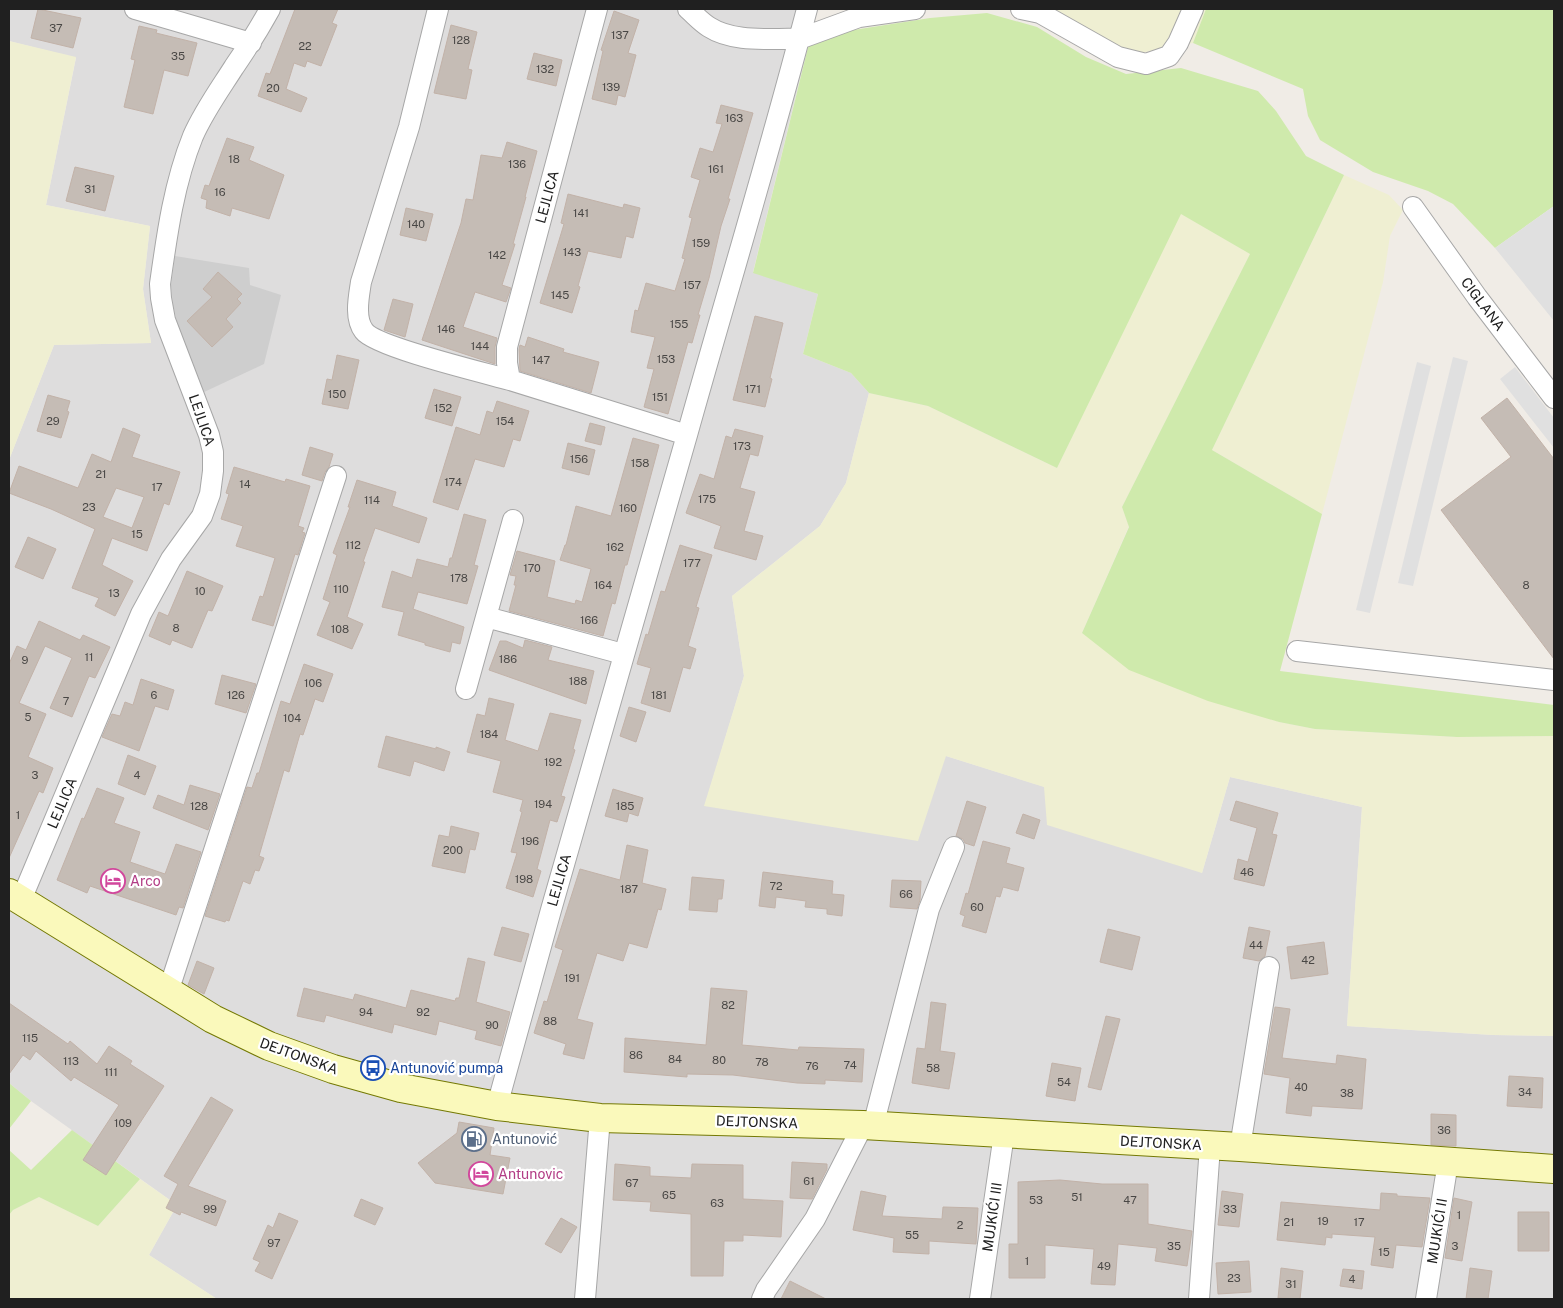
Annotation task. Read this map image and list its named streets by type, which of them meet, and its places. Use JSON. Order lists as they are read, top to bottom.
{
  "streets": {
    "main road": ["DEJTONSKA"],
    "street": [
      "LEJLICA",
      "CIGLANA",
      "MUJKIĆI III",
      "MUJKIĆI II"
    ]
  },
  "crossings": [
    ["LEJLICA", "DEJTONSKA"],
    ["DEJTONSKA", "MUJKIĆI III"],
    ["DEJTONSKA", "MUJKIĆI II"]
  ],
  "places": {
    "hotel": ["Arco", "Antunovic"],
    "bus stop": ["Antunović pumpa"],
    "fuel station": ["Antunović"]
  },
  "house_numbers": [
    "37",
    "137",
    "128",
    "22",
    "35",
    "132",
    "139",
    "20",
    "163",
    "18",
    "136",
    "161",
    "31",
    "16",
    "141",
    "140",
    "159",
    "143",
    "142",
    "157",
    "145",
    "155",
    "146",
    "144",
    "153",
    "147",
    "171",
    "150",
    "151",
    "152",
    "29",
    "154",
    "173",
    "156",
    "158",
    "21",
    "174",
    "14",
    "17",
    "175",
    "114",
    "23",
    "160",
    "15",
    "112",
    "162",
    "177",
    "170",
    "178",
    "164",
    "8",
    "110",
    "10",
    "13",
    "166",
    "8",
    "108",
    "11",
    "186",
    "9",
    "188",
    "106",
    "6",
    "126",
    "181",
    "7",
    "5",
    "104",
    "184",
    "192",
    "3",
    "4",
    "194",
    "128",
    "185",
    "1",
    "196",
    "200",
    "46",
    "198",
    "72",
    "187",
    "66",
    "60",
    "44",
    "42",
    "191",
    "82",
    "94",
    "92",
    "88",
    "90",
    "115",
    "86",
    "84",
    "80",
    "113",
    "78",
    "74",
    "76",
    "58",
    "111",
    "54",
    "40",
    "34",
    "38",
    "109",
    "36",
    "61",
    "67",
    "65",
    "51",
    "53",
    "47",
    "63",
    "99",
    "33",
    "1",
    "19",
    "21",
    "17",
    "2",
    "55",
    "97",
    "35",
    "3",
    "15",
    "1",
    "49",
    "23",
    "4",
    "31"
  ]
}
